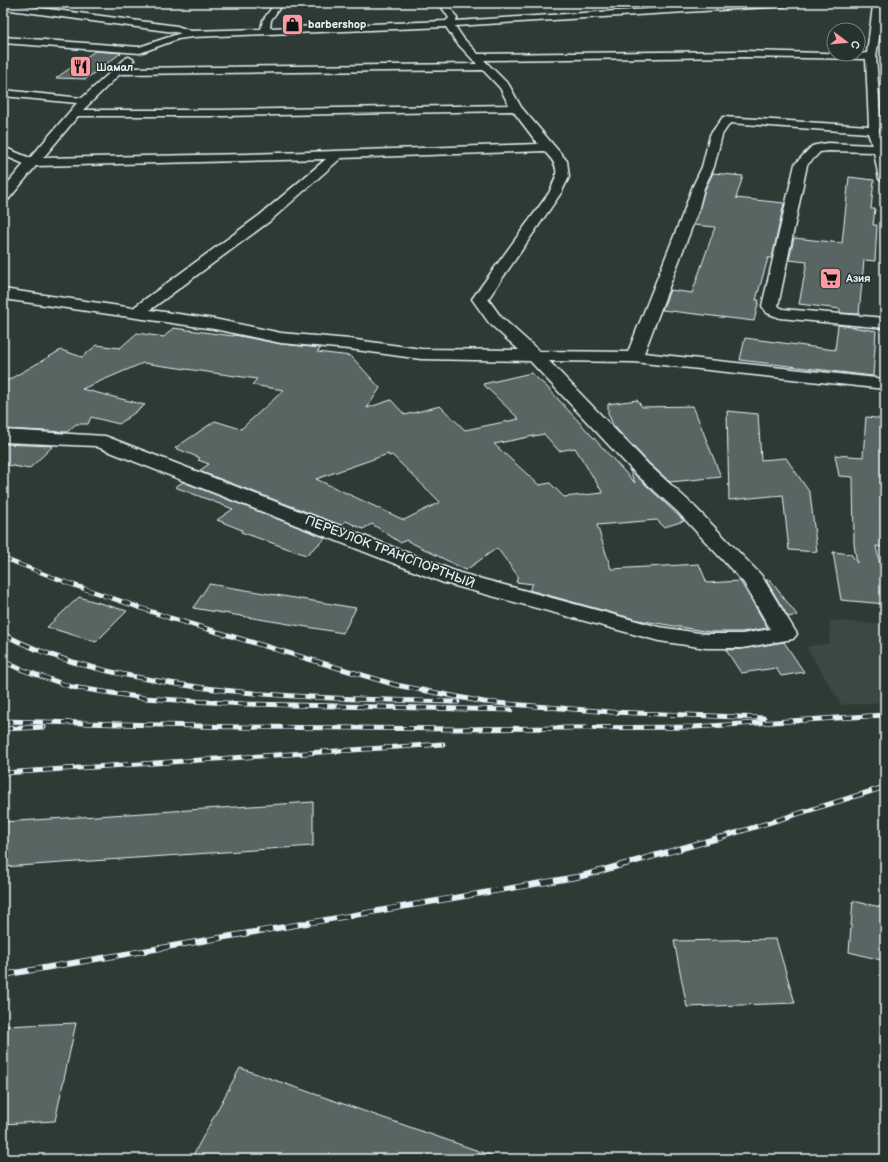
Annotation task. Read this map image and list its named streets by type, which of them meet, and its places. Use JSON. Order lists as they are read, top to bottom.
{
  "streets": {
    "street": ["ПЕРЕУЛОК ТРАНСПОРТНЫЙ"]
  },
  "places": {
    "shop": ["barbershop"],
    "restaurant": ["Шамал"],
    "supermarket": ["Азия"]
  },
  "north": "right"
}
